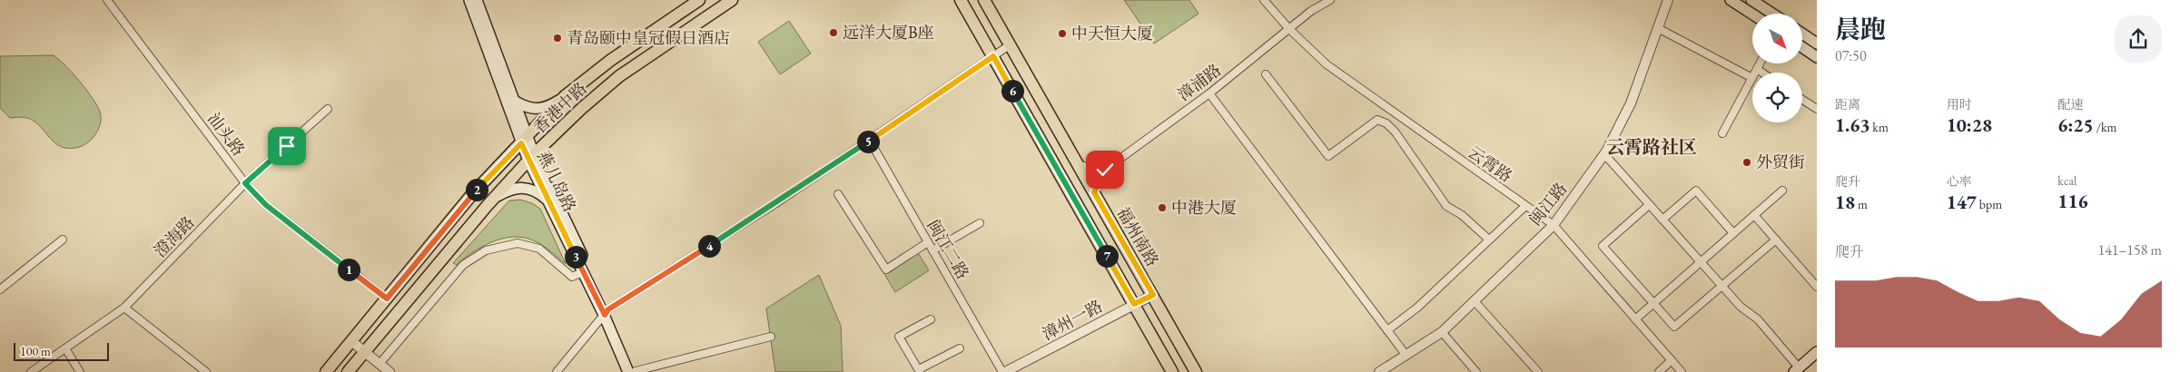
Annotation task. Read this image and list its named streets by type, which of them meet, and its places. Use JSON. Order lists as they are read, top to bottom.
{
  "streets": {
    "main road": ["香港中路", "燕儿岛路", "福州南路"],
    "street": [
      "漳浦路",
      "汕头路",
      "云霄路",
      "闽江路",
      "澄海路",
      "闽江二路",
      "漳州一路"
    ]
  },
  "crossings": [
    ["漳浦路", "云霄路"],
    ["香港中路", "汕头路"],
    ["香港中路", "燕儿岛路"],
    ["汕头路", "澄海路"],
    ["云霄路", "闽江路"],
    ["福州南路", "漳州一路"],
    ["闽江二路", "漳州一路"]
  ],
  "districts": ["云霄路社区"],
  "places": [
    "远洋大厦B座",
    "中天恒大厦",
    "青岛颐中皇冠假日酒店",
    "外贸街",
    "中港大厦"
  ],
  "scale_bar": "100 m",
  "north": "bottom right",
  "page": {
    "heading": ["晨跑", "07:50"],
    "stats": [
      ["距离", "1.63 km"],
      ["用时", "10:28"],
      ["配速", "6:25 /km"],
      ["爬升", "18 m"],
      ["心率", "147 bpm"],
      ["kcal", "116"]
    ],
    "pins": [
      "6",
      "5",
      "2",
      "4",
      "7",
      "3",
      "1"
    ],
    "chart": ["爬升", "141–158 m"],
    "scale": "100 m"
  }
}
